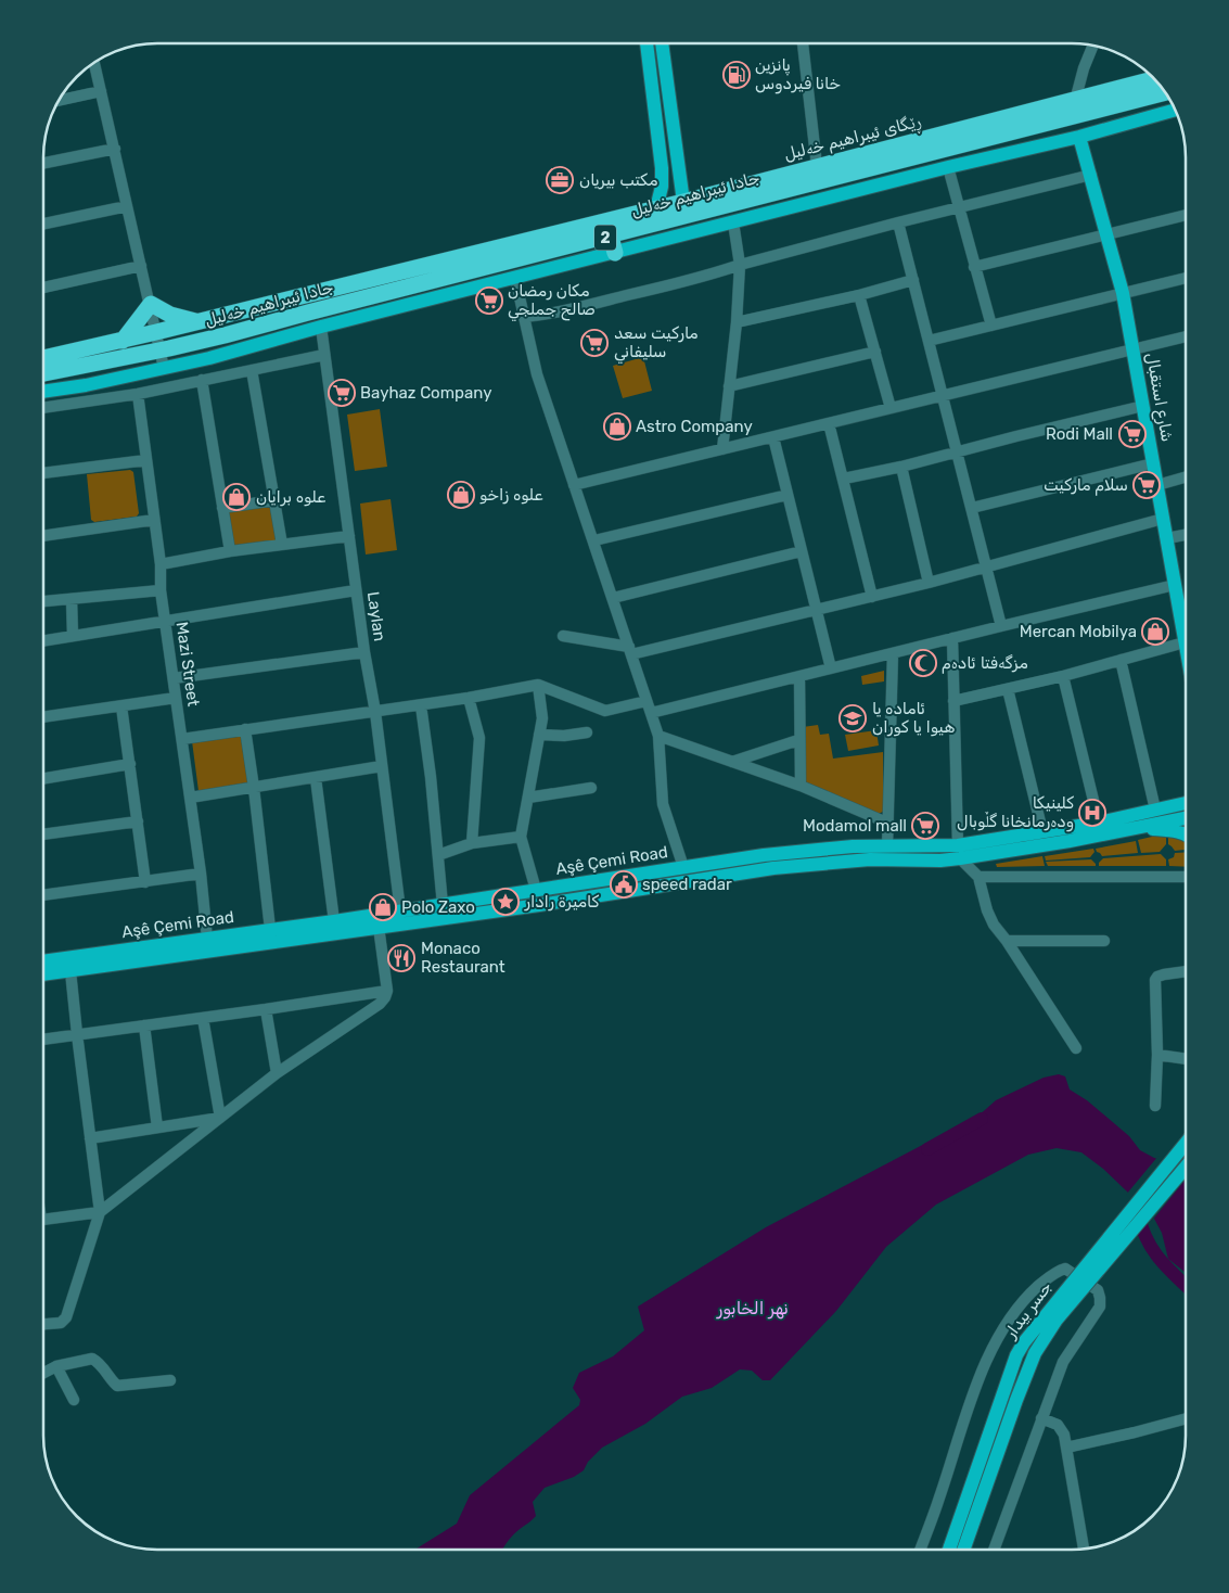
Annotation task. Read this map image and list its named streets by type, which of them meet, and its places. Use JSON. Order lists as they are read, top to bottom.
{
  "streets": {
    "highway": ["ڕێگای ئیبراهیم خەلیل", "جادا ئیبراهیم خەلیل", "2"],
    "main road": ["شارع استقبال", "Aşê Çemi Road", "جسر بيدار"],
    "street": ["Laylan", "Mazi Street"]
  },
  "crossings": [
    ["ڕێگای ئیبراهیم خەلیل", "جادا ئیبراهیم خەلیل"],
    ["ڕێگای ئیبراهیم خەلیل", "2"],
    ["Laylan", "Aşê Çemi Road"],
    ["Mazi Street", "Aşê Çemi Road"]
  ],
  "water": ["نهر الخابور"],
  "places": {
    "fuel station": ["پانزين خانا فيردوس"],
    "office": ["مكتب بيريان"],
    "supermarket": [
      "مكان رمضان صالح جملجي",
      "ماركيت سعد سليفاني",
      "Bayhaz Company",
      "Rodi Mall",
      "سلام ماركيت",
      "Modamol mall"
    ],
    "shop": [
      "Astro Company",
      "علوه زاخو",
      "علوه برايان",
      "Mercan Mobilya",
      "Polo Zaxo"
    ],
    "mosque": ["مزگەفتا ئادەم"],
    "school or university": ["ئاماده یا هیوا یا کوران"],
    "hospital": ["کلینیکا ودەرمانخانا گڵوبال"],
    "public building": ["speed radar"],
    "place": ["كاميرة رادار"],
    "restaurant": ["Monaco Restaurant"]
  }
}
